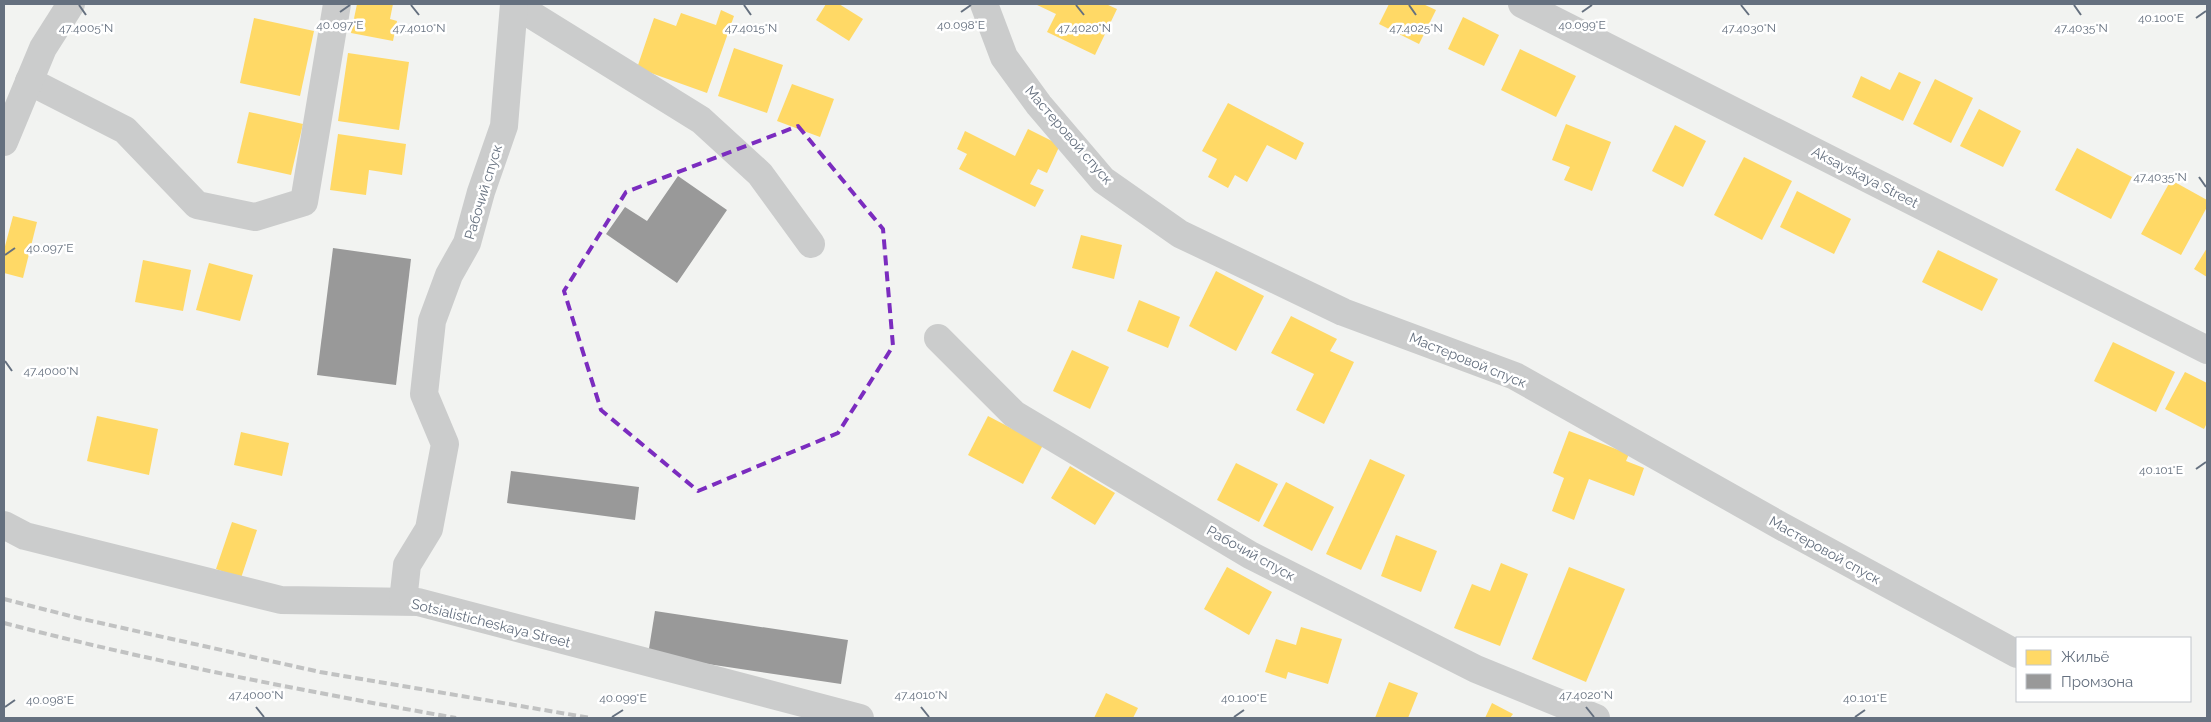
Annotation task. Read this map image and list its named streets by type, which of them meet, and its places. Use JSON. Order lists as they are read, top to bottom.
{
  "streets": {
    "street": [
      "Мастеровой спуск",
      "Aksayskaya Street",
      "Рабочий спуск",
      "Sotsialisticheskaya Street"
    ]
  },
  "crossings": [
    ["Рабочий спуск", "Sotsialisticheskaya Street"]
  ],
  "legend": ["Жильё", "Промзона"],
  "coordinates": [
    "40.100°E",
    "40.097°E",
    "40.098°E",
    "40.099°E",
    "47.4005°N",
    "47.4010°N",
    "47.4015°N",
    "47.4020°N",
    "47.4025°N",
    "47.4030°N",
    "47.4035°N",
    "47.4000°N",
    "40.101°E"
  ]
}
